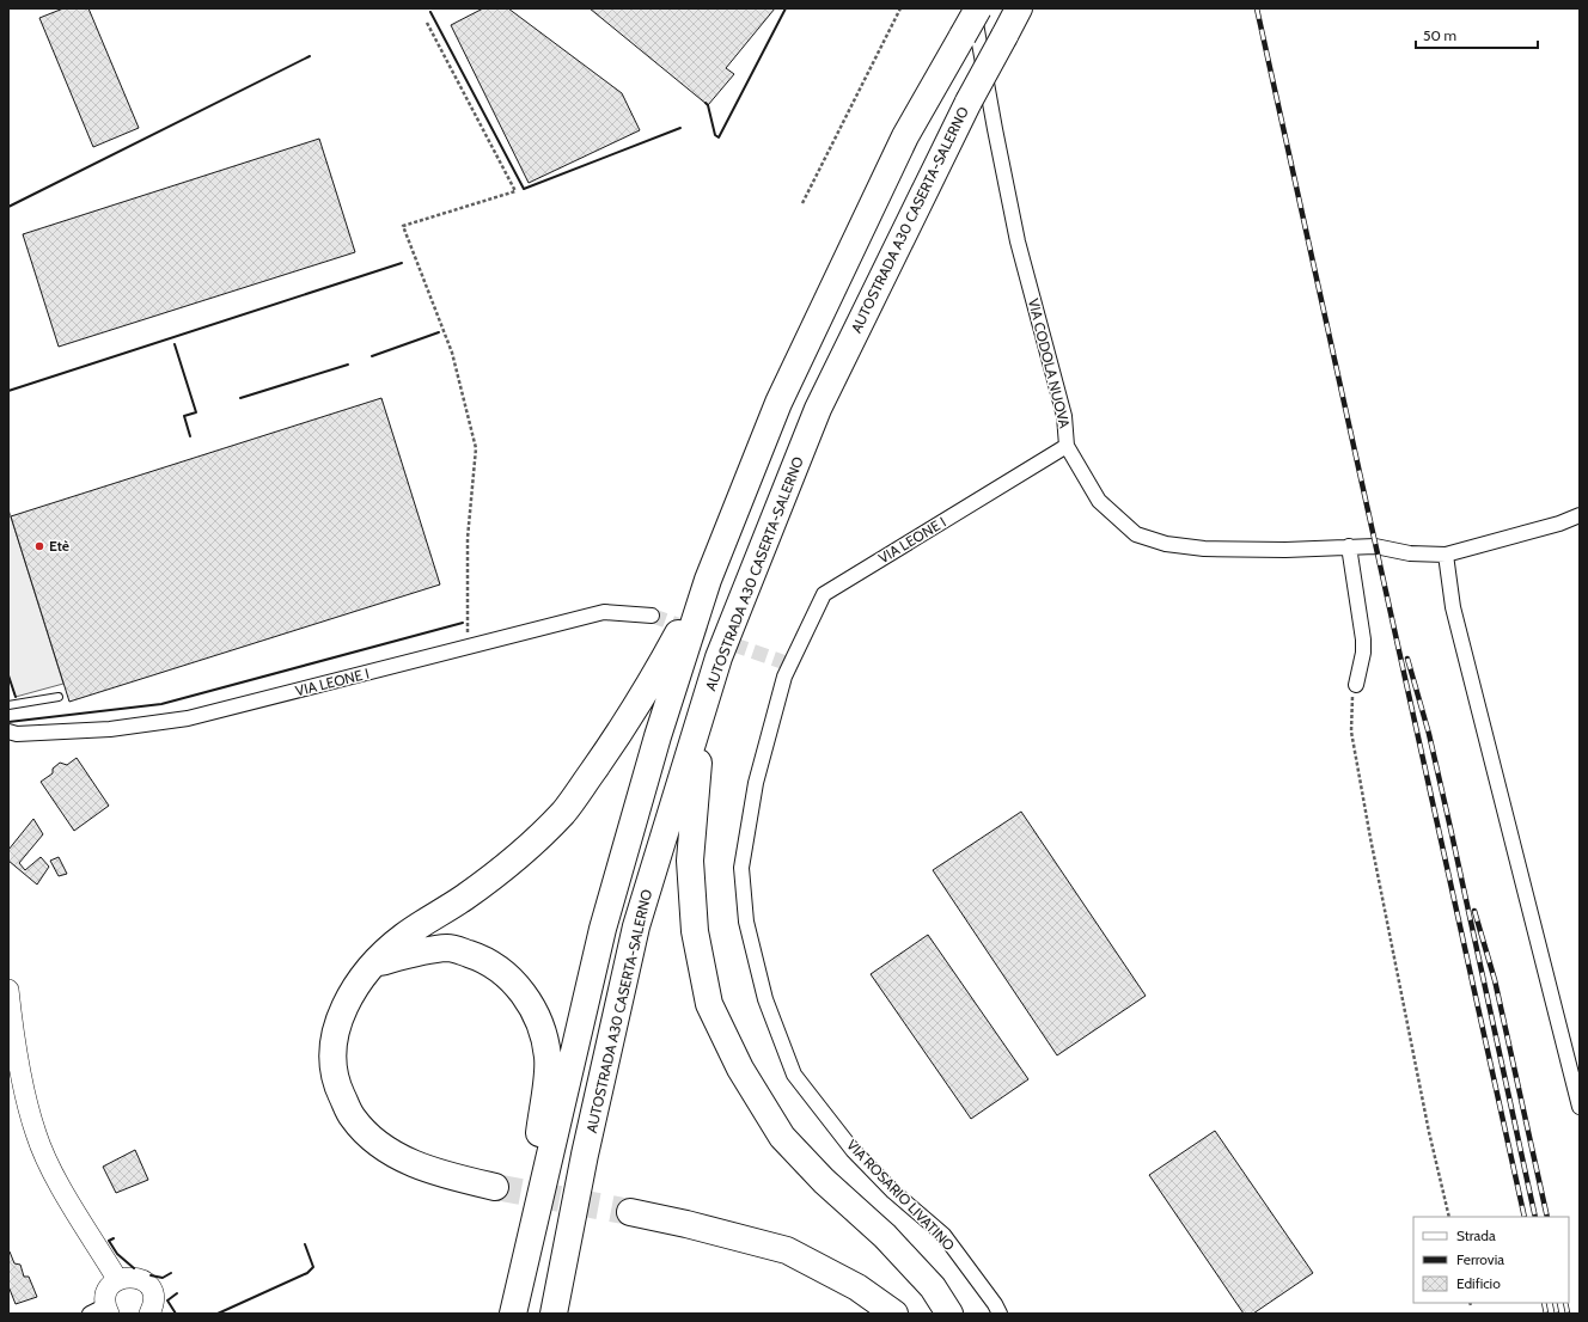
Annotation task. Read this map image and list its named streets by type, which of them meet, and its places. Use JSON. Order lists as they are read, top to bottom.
{
  "streets": {
    "highway": ["AUTOSTRADA A30 CASERTA-SALERNO"],
    "street": ["VIA CODOLA NUOVA", "VIA LEONE I", "VIA ROSARIO LIVATINO"]
  },
  "crossings": [
    ["VIA CODOLA NUOVA", "VIA LEONE I"],
    ["VIA LEONE I", "VIA ROSARIO LIVATINO"]
  ],
  "places": ["Etè"],
  "legend": ["Strada", "Ferrovia", "Edificio"],
  "scale_bar": "50 m"
}
